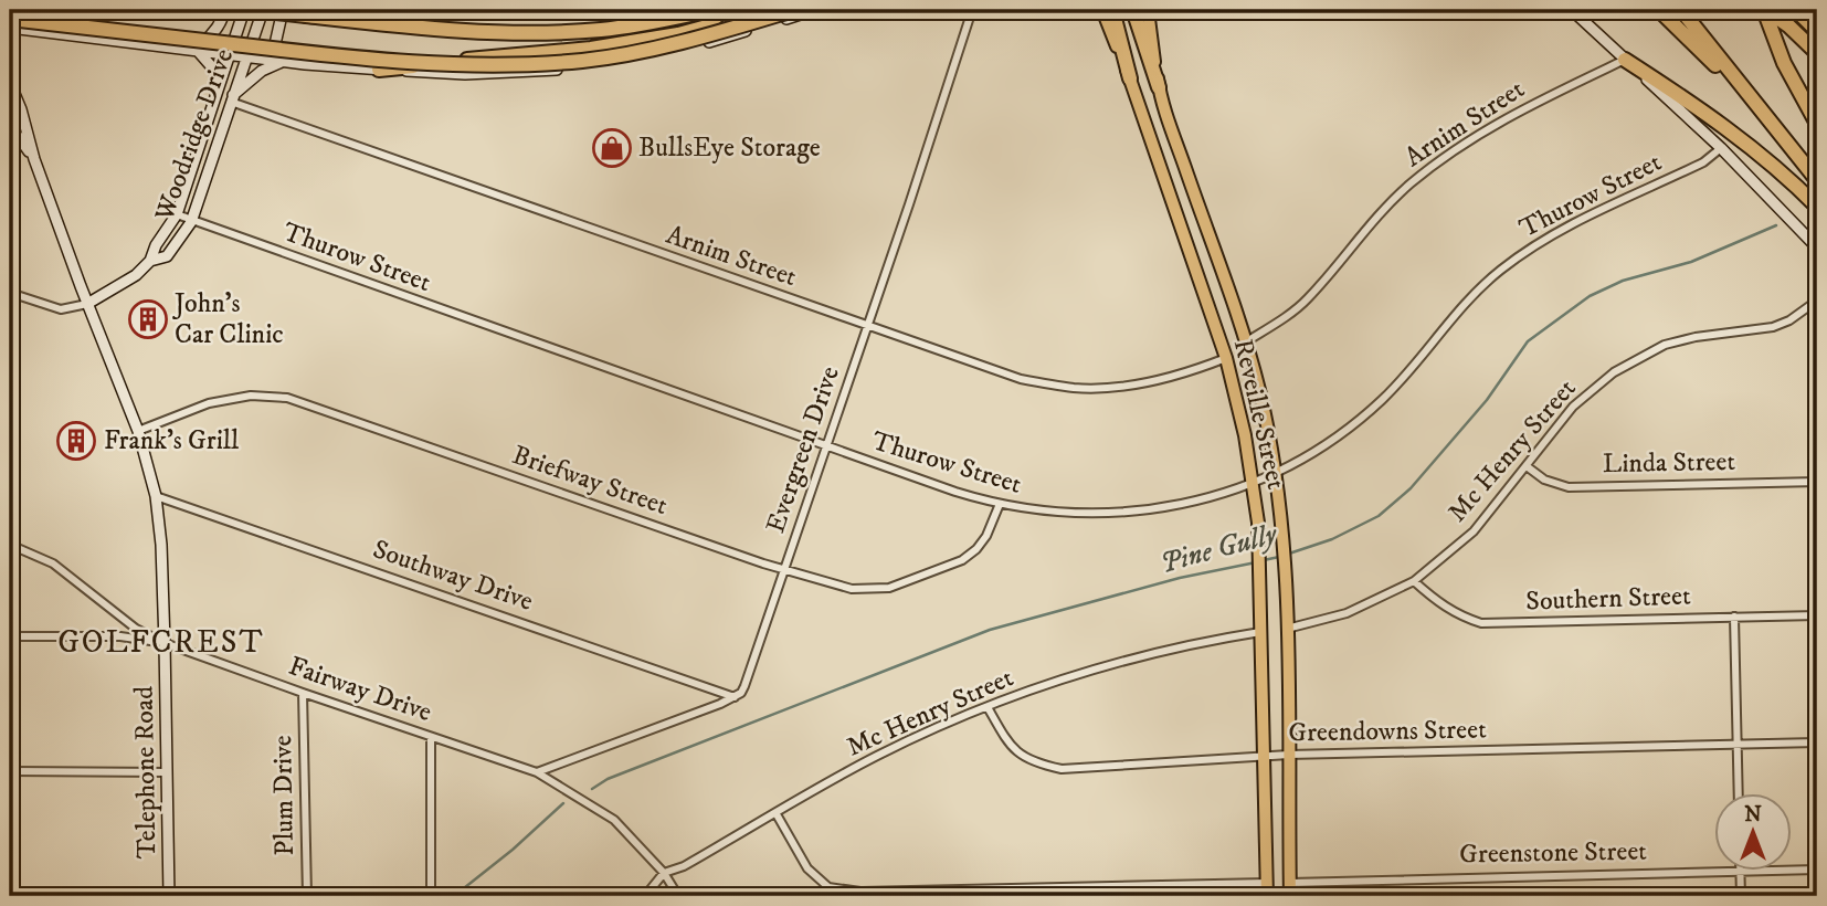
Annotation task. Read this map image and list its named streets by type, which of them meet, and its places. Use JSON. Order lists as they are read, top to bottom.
{
  "streets": {
    "main road": ["Woodridge Drive", "Reveille Street", "Telephone Road"],
    "street": [
      "Arnim Street",
      "Thurow Street",
      "Evergreen Drive",
      "Mc Henry Street",
      "Linda Street",
      "Briefway Street",
      "Southway Drive",
      "Southern Street",
      "Fairway Drive",
      "Greendowns Street",
      "Plum Drive",
      "Greenstone Street"
    ]
  },
  "crossings": [
    ["Arnim Street", "Woodridge Drive"],
    ["Arnim Street", "Reveille Street"],
    ["Arnim Street", "Evergreen Drive"],
    ["Woodridge Drive", "Thurow Street"],
    ["Woodridge Drive", "Telephone Road"],
    ["Thurow Street", "Reveille Street"],
    ["Thurow Street", "Evergreen Drive"],
    ["Thurow Street", "Briefway Street"],
    ["Reveille Street", "Mc Henry Street"],
    ["Reveille Street", "Greendowns Street"],
    ["Reveille Street", "Greenstone Street"],
    ["Evergreen Drive", "Briefway Street"],
    ["Evergreen Drive", "Southway Drive"],
    ["Mc Henry Street", "Linda Street"],
    ["Mc Henry Street", "Southern Street"],
    ["Mc Henry Street", "Fairway Drive"],
    ["Mc Henry Street", "Greendowns Street"],
    ["Briefway Street", "Telephone Road"],
    ["Southway Drive", "Telephone Road"],
    ["Fairway Drive", "Telephone Road"],
    ["Fairway Drive", "Plum Drive"]
  ],
  "districts": ["GOLFCREST"],
  "water": ["Pine Gully"],
  "places": {
    "shop": ["BullsEye Storage"],
    "building": ["John’s Car Clinic", "Frank’s Grill"]
  },
  "north": "top"
}
